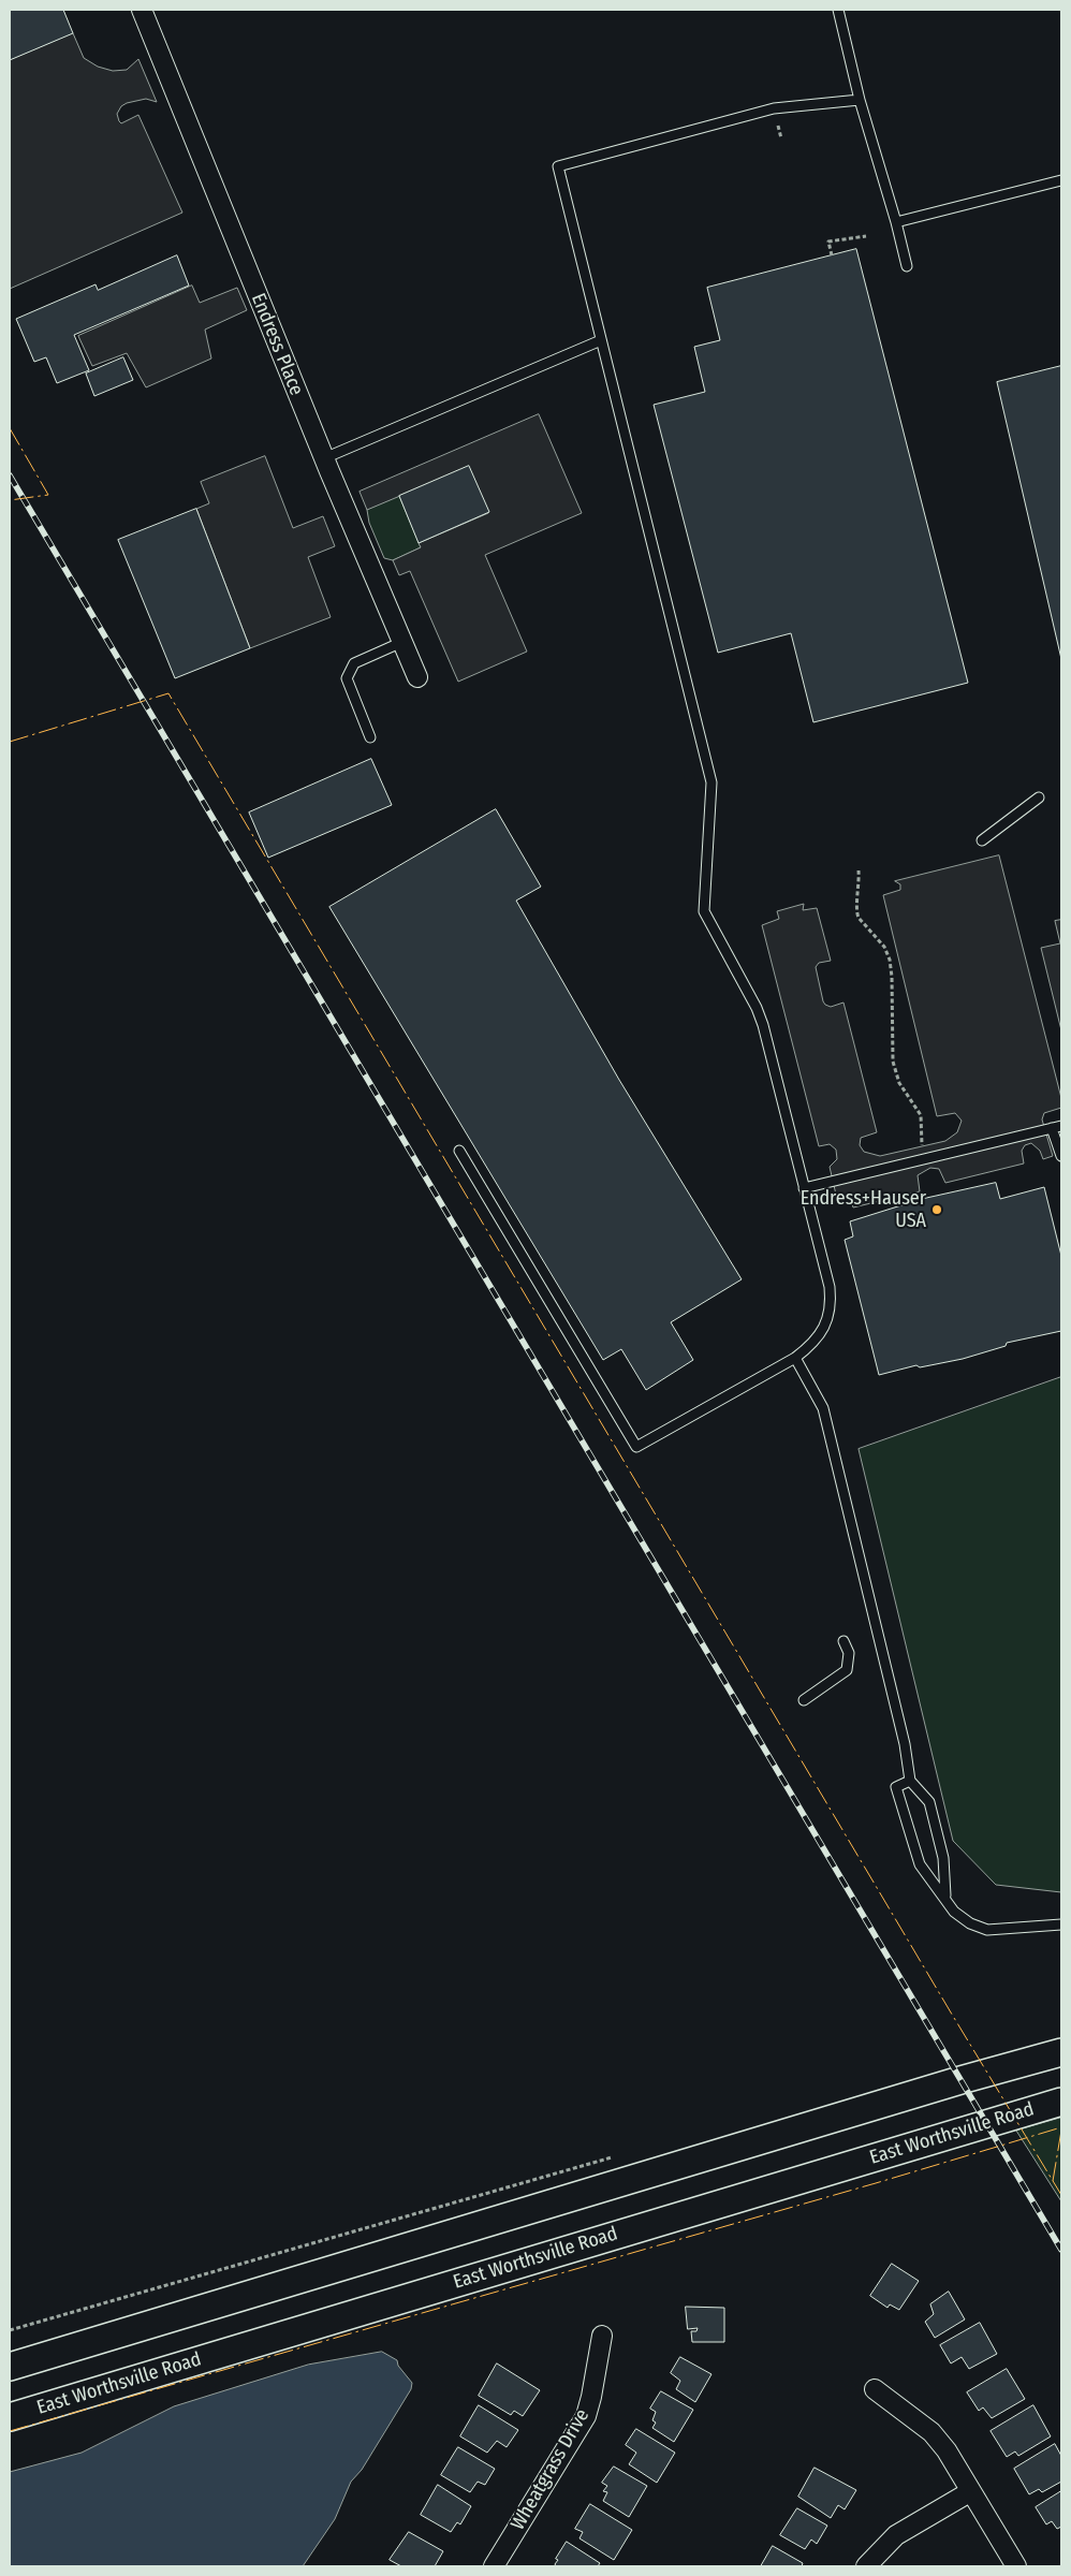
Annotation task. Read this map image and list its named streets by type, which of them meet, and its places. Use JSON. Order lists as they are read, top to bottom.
{
  "streets": {
    "main road": ["East Worthsville Road"],
    "street": ["Endress Place", "Wheatgrass Drive"]
  },
  "places": ["Endress+Hauser USA"]
}
